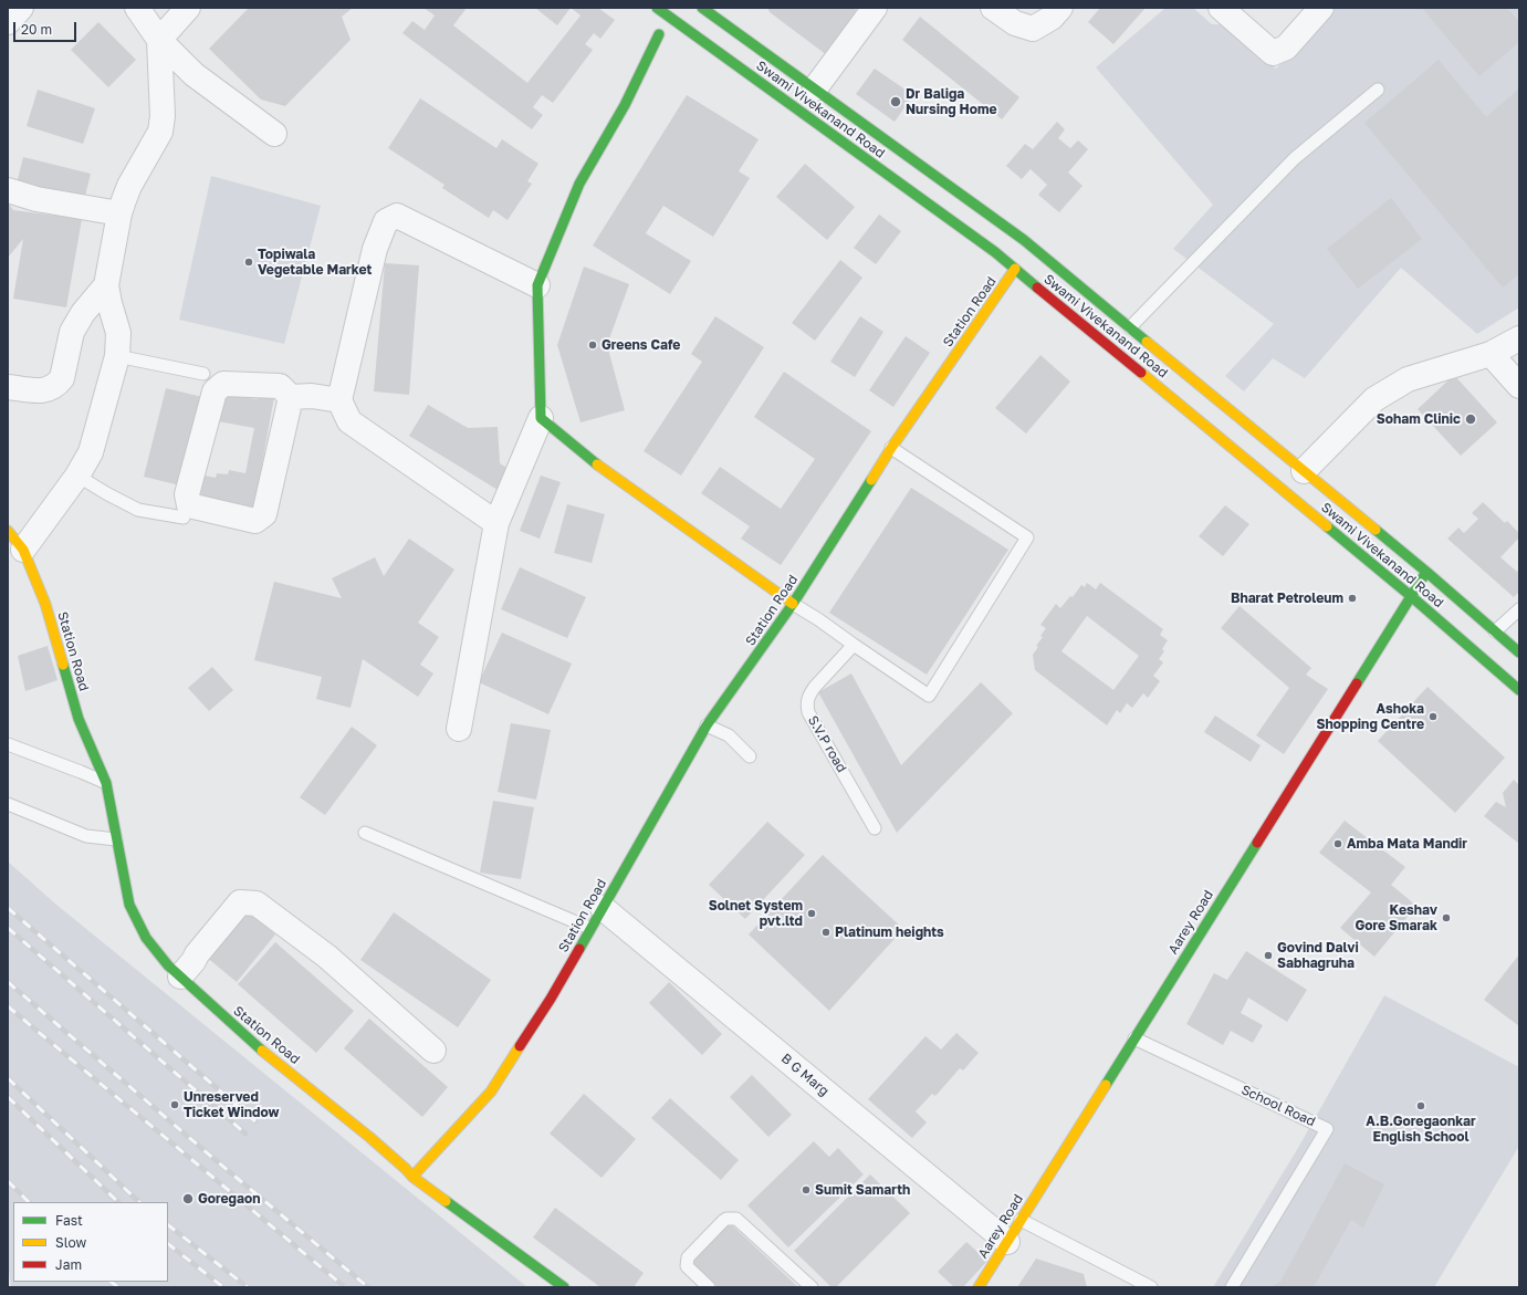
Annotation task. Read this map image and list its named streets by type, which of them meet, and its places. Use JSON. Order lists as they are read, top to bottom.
{
  "streets": {
    "street": [
      "Swami Vivekanand Road",
      "Station Road",
      "Aarey Road",
      "B G Marg"
    ],
    "lane": ["S.V.P road", "School Road"]
  },
  "crossings": [
    ["Swami Vivekanand Road", "Station Road"],
    ["Swami Vivekanand Road", "Aarey Road"],
    ["Station Road", "B G Marg"],
    ["Aarey Road", "B G Marg"],
    ["Aarey Road", "School Road"]
  ],
  "places": [
    "Dr Baliga Nursing Home",
    "Topiwala Vegetable Market",
    "Greens Cafe",
    "Soham Clinic",
    "Bharat Petroleum",
    "Ashoka Shopping Centre",
    "Amba Mata Mandir",
    "Solnet System pvt.ltd",
    "Keshav Gore Smarak",
    "Platinum heights",
    "Govind Dalvi Sabhagruha",
    "Unreserved Ticket Window",
    "A.B.Goregaonkar English School",
    "Sumit Samarth",
    "Goregaon"
  ],
  "legend": ["Fast", "Slow", "Jam"],
  "scale_bar": "20 m"
}
